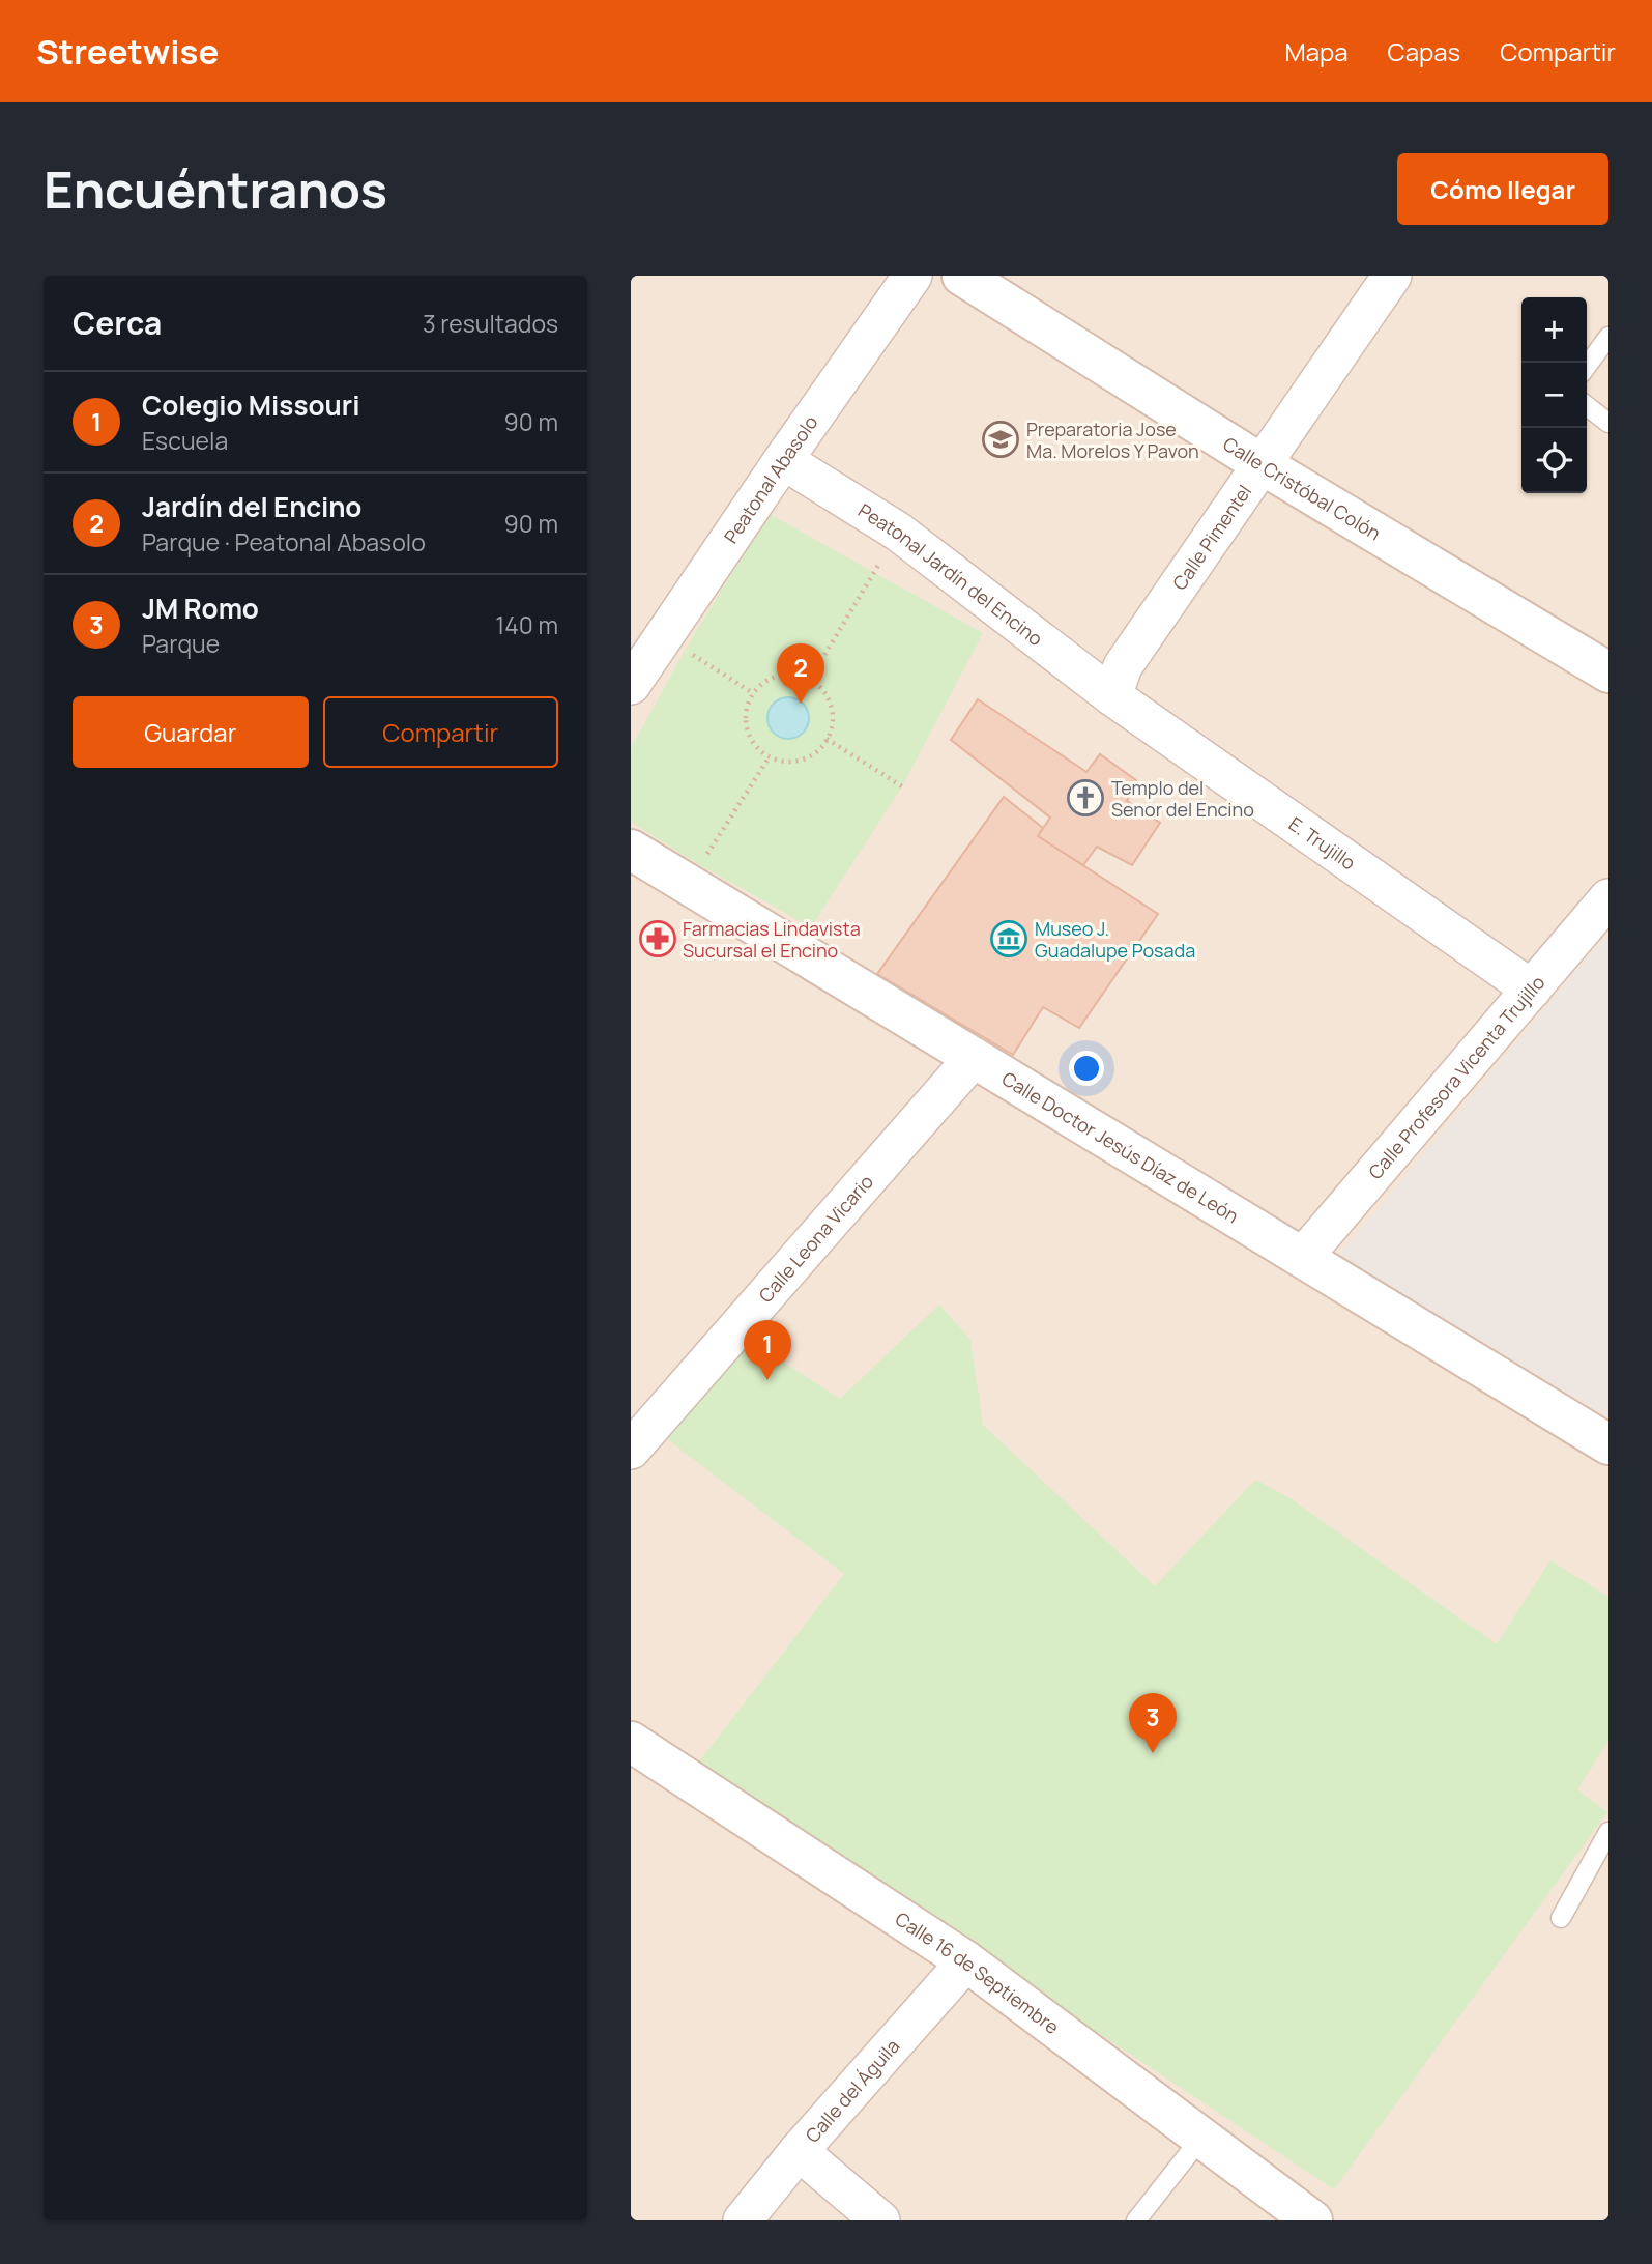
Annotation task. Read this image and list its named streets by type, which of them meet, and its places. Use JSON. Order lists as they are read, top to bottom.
{
  "streets": {
    "street": [
      "Peatonal Abasolo",
      "Calle Cristóbal Colón",
      "Calle Pimentel",
      "Peatonal Jardín del Encino",
      "E. Trujillo",
      "Calle Profesora Vicenta Trujillo",
      "Calle Doctor Jesús Díaz de León",
      "Calle Leona Vicario",
      "Calle 16 de Septiembre",
      "Calle del Águila"
    ]
  },
  "crossings": [
    ["Peatonal Abasolo", "Peatonal Jardín del Encino"],
    ["Calle Cristóbal Colón", "Calle Pimentel"],
    ["Calle Pimentel", "Peatonal Jardín del Encino"],
    ["Calle Pimentel", "E. Trujillo"],
    ["Peatonal Jardín del Encino", "E. Trujillo"],
    ["E. Trujillo", "Calle Profesora Vicenta Trujillo"],
    ["Calle Profesora Vicenta Trujillo", "Calle Doctor Jesús Díaz de León"],
    ["Calle Doctor Jesús Díaz de León", "Calle Leona Vicario"],
    ["Calle 16 de Septiembre", "Calle del Águila"]
  ],
  "places": {
    "school or university": ["Preparatoria Jose Ma. Morelos Y Pavon"],
    "church": ["Templo del Senor del Encino"],
    "pharmacy": ["Farmacias Lindavista Sucursal el Encino"],
    "museum": ["Museo J. Guadalupe Posada"]
  },
  "page": {
    "header": "Streetwise",
    "nav": ["Mapa", "Capas", "Compartir"],
    "buttons": [
      "Cómo llegar",
      ["Guardar", "Compartir"]
    ],
    "title": "Encuéntranos",
    "heading": ["Cerca", "3 resultados"],
    "map_buttons": ["+", "−"],
    "list": [
      {
        "mark": "1",
        "name": "Colegio Missouri",
        "note": "Escuela",
        "value": "90 m"
      },
      {
        "mark": "2",
        "name": "Jardín del Encino",
        "note": "Parque · Peatonal Abasolo",
        "value": "90 m"
      },
      {
        "mark": "3",
        "name": "JM Romo",
        "note": "Parque",
        "value": "140 m"
      }
    ],
    "pins": ["2", "1", "3"]
  }
}
